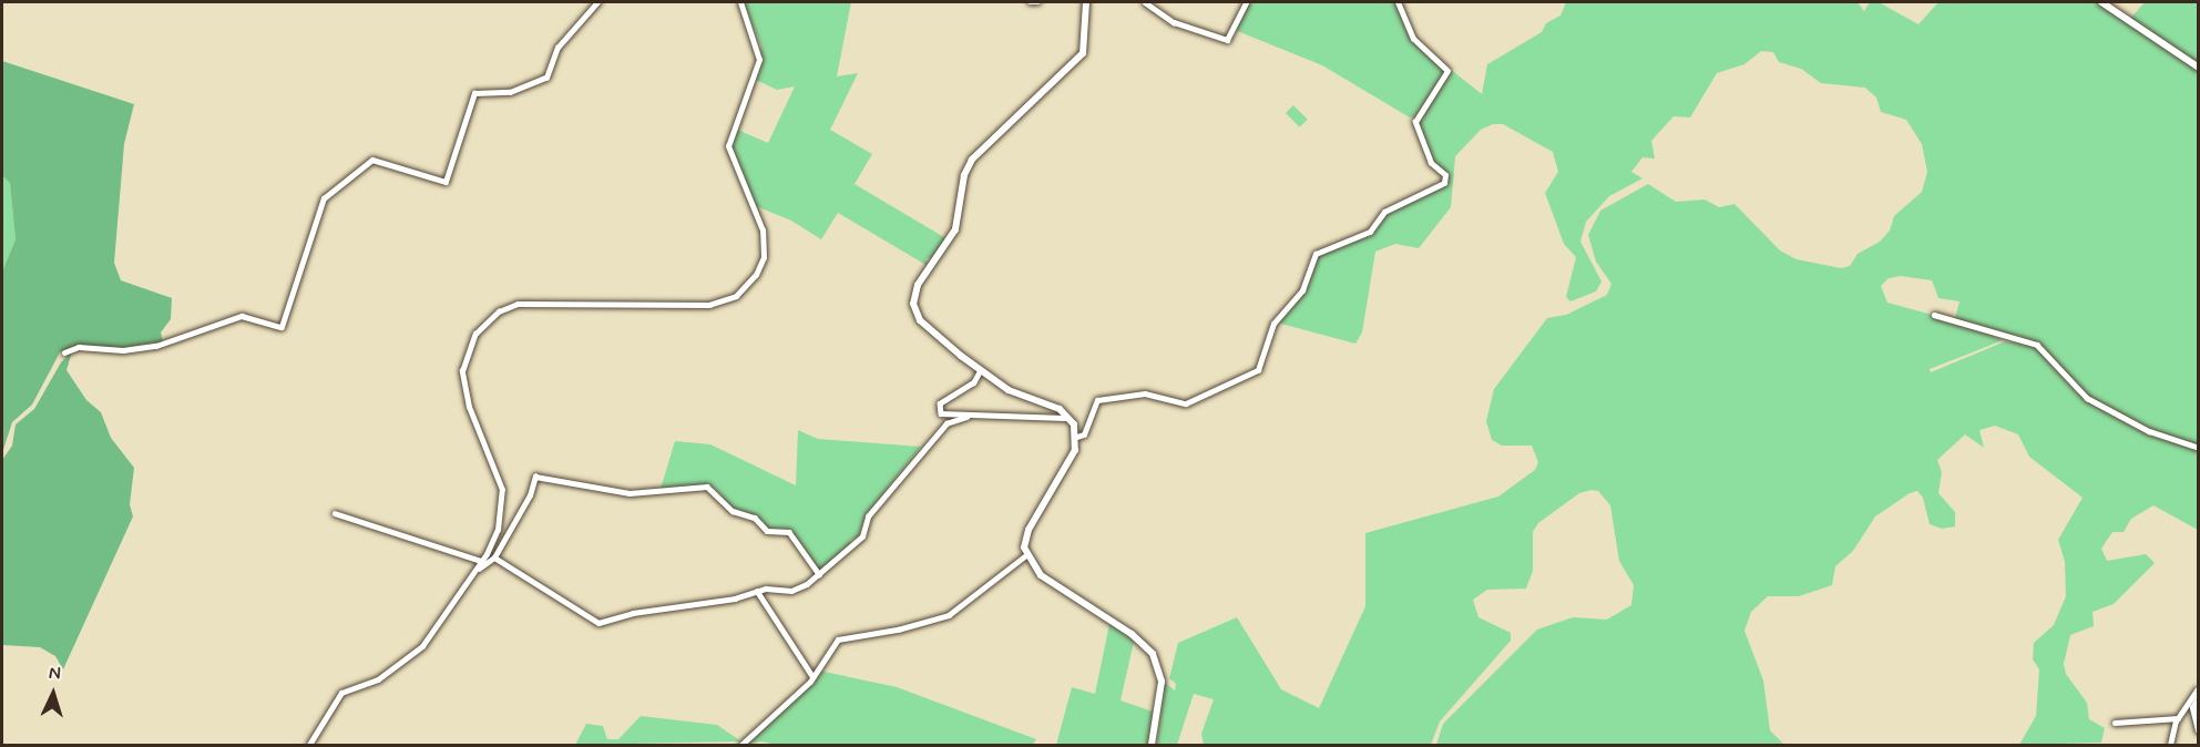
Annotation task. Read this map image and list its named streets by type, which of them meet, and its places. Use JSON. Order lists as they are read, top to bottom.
{
  "north": "top"
}
